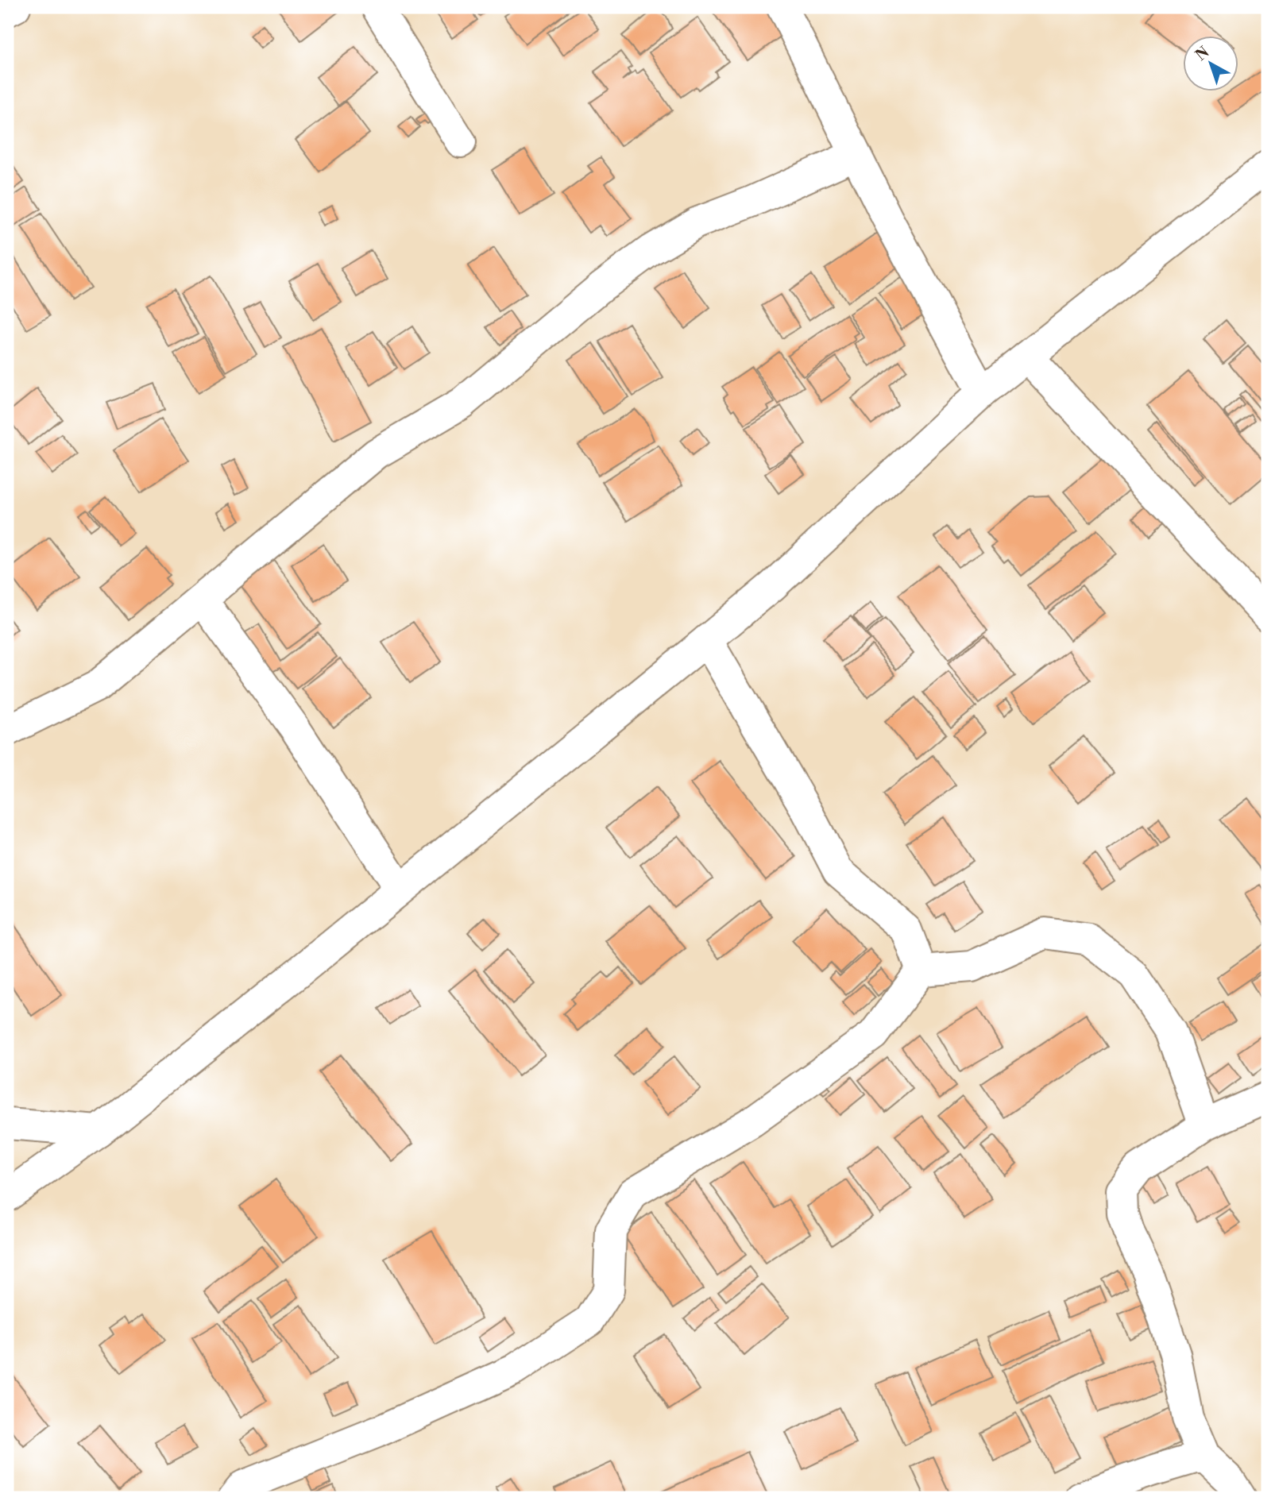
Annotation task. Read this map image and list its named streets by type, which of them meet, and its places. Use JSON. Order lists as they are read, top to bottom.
{
  "north": "top left"
}
